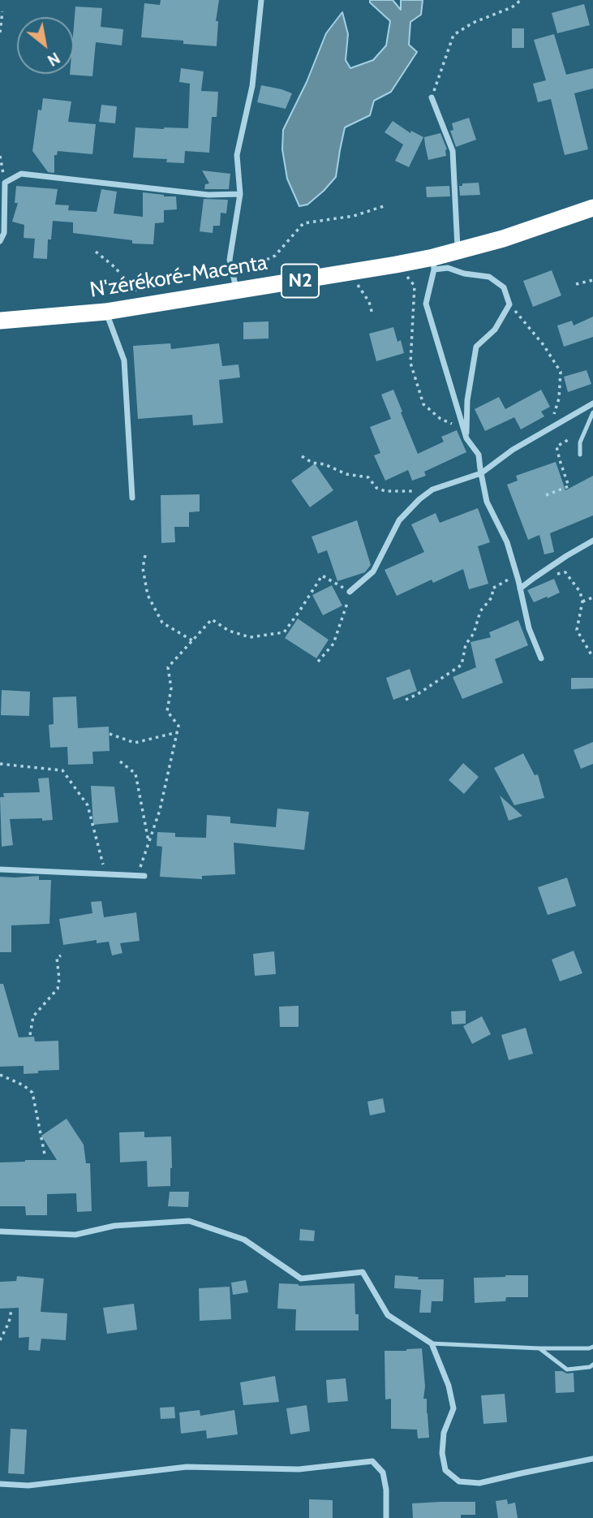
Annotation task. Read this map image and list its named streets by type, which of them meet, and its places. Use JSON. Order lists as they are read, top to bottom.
{
  "streets": {
    "highway": ["N'zérékoré-Macenta", "N2"]
  },
  "north": "bottom right"
}
